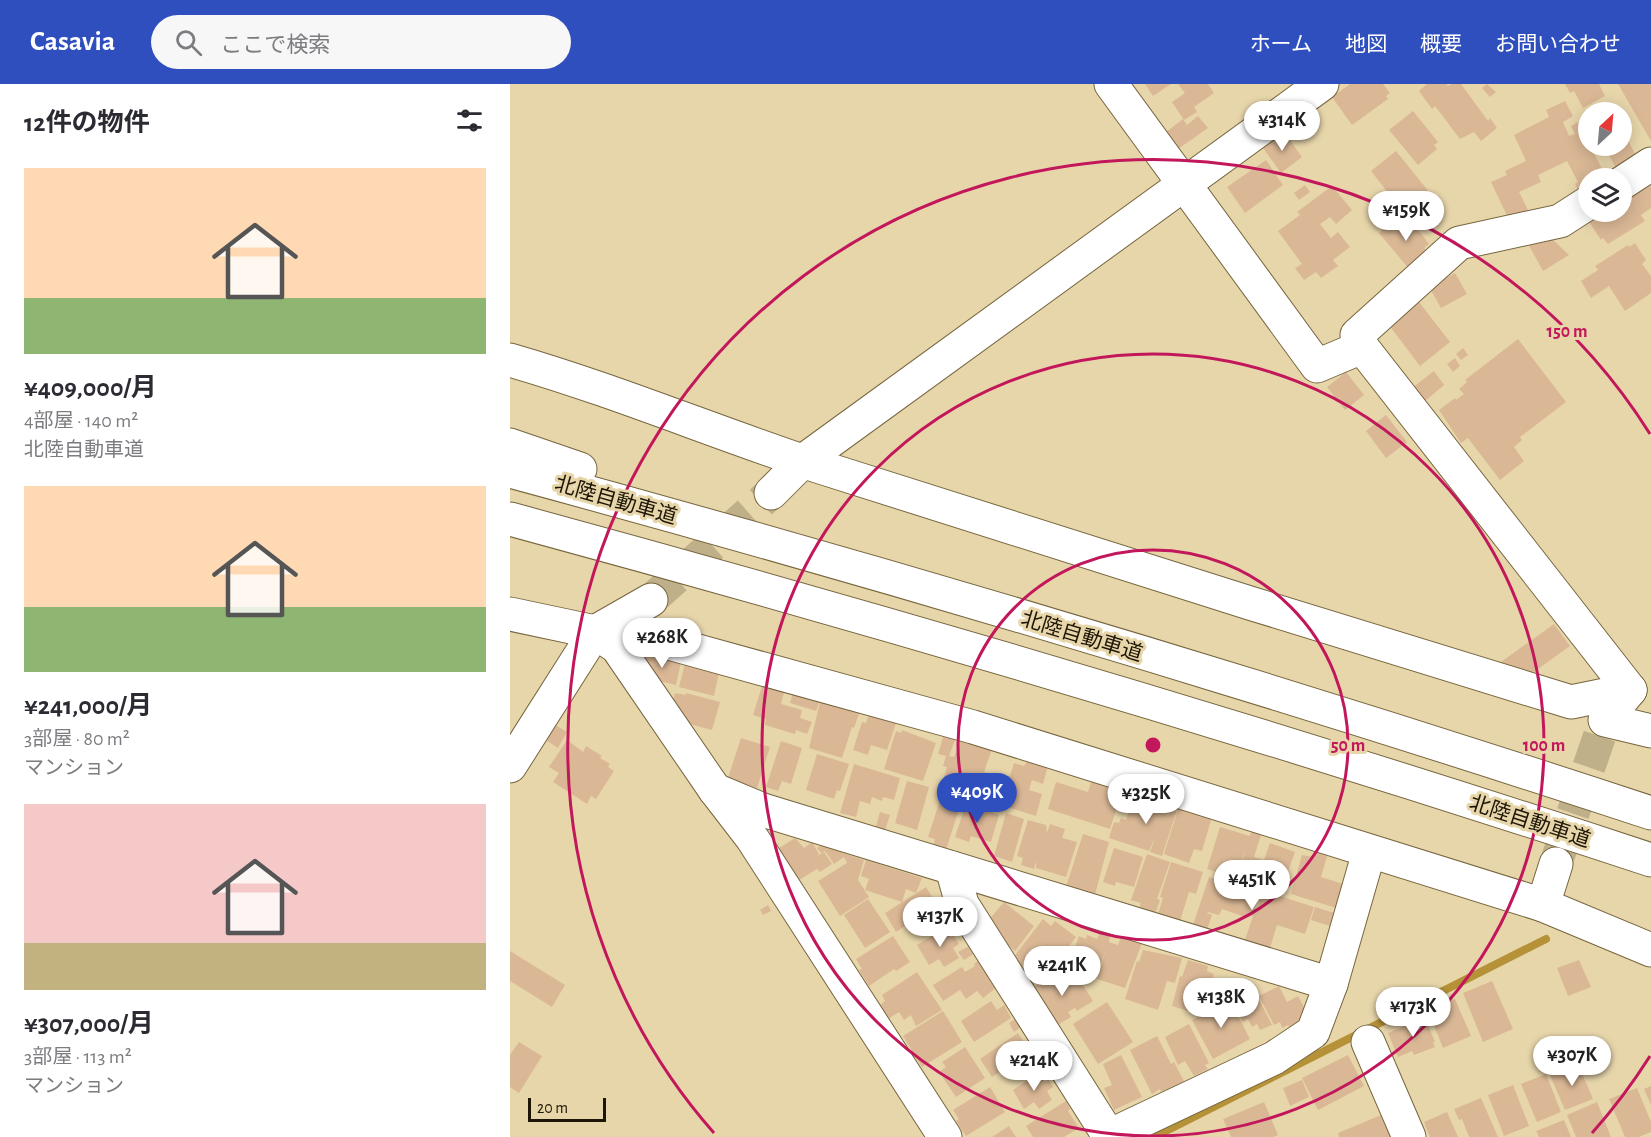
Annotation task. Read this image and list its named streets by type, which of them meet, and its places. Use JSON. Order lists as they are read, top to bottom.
{
  "streets": {
    "main road": ["北陸自動車道"]
  },
  "scale_bar": "20 m",
  "north": "top right",
  "page": {
    "header": "Casavia",
    "search": "ここで検索",
    "nav": [
      "ホーム",
      "地図",
      "概要",
      "お問い合わせ"
    ],
    "heading": "12件の物件",
    "price": [
      "¥314K",
      "¥159K",
      "¥268K",
      "¥409K",
      "¥325K",
      "¥451K",
      "¥137K",
      "¥241K",
      "¥138K",
      "¥173K",
      "¥307K",
      "¥214K"
    ],
    "list": [
      {
        "name": "¥409,000/月",
        "note": "4部屋 · 140 m² · 北陸自動車道"
      },
      {
        "name": "¥241,000/月",
        "note": "3部屋 · 80 m² · マンション"
      },
      {
        "name": "¥307,000/月",
        "note": "3部屋 · 113 m² · マンション"
      }
    ],
    "scale": "20 m"
  },
  "rings": ["150 m", "50 m", "100 m"]
}
